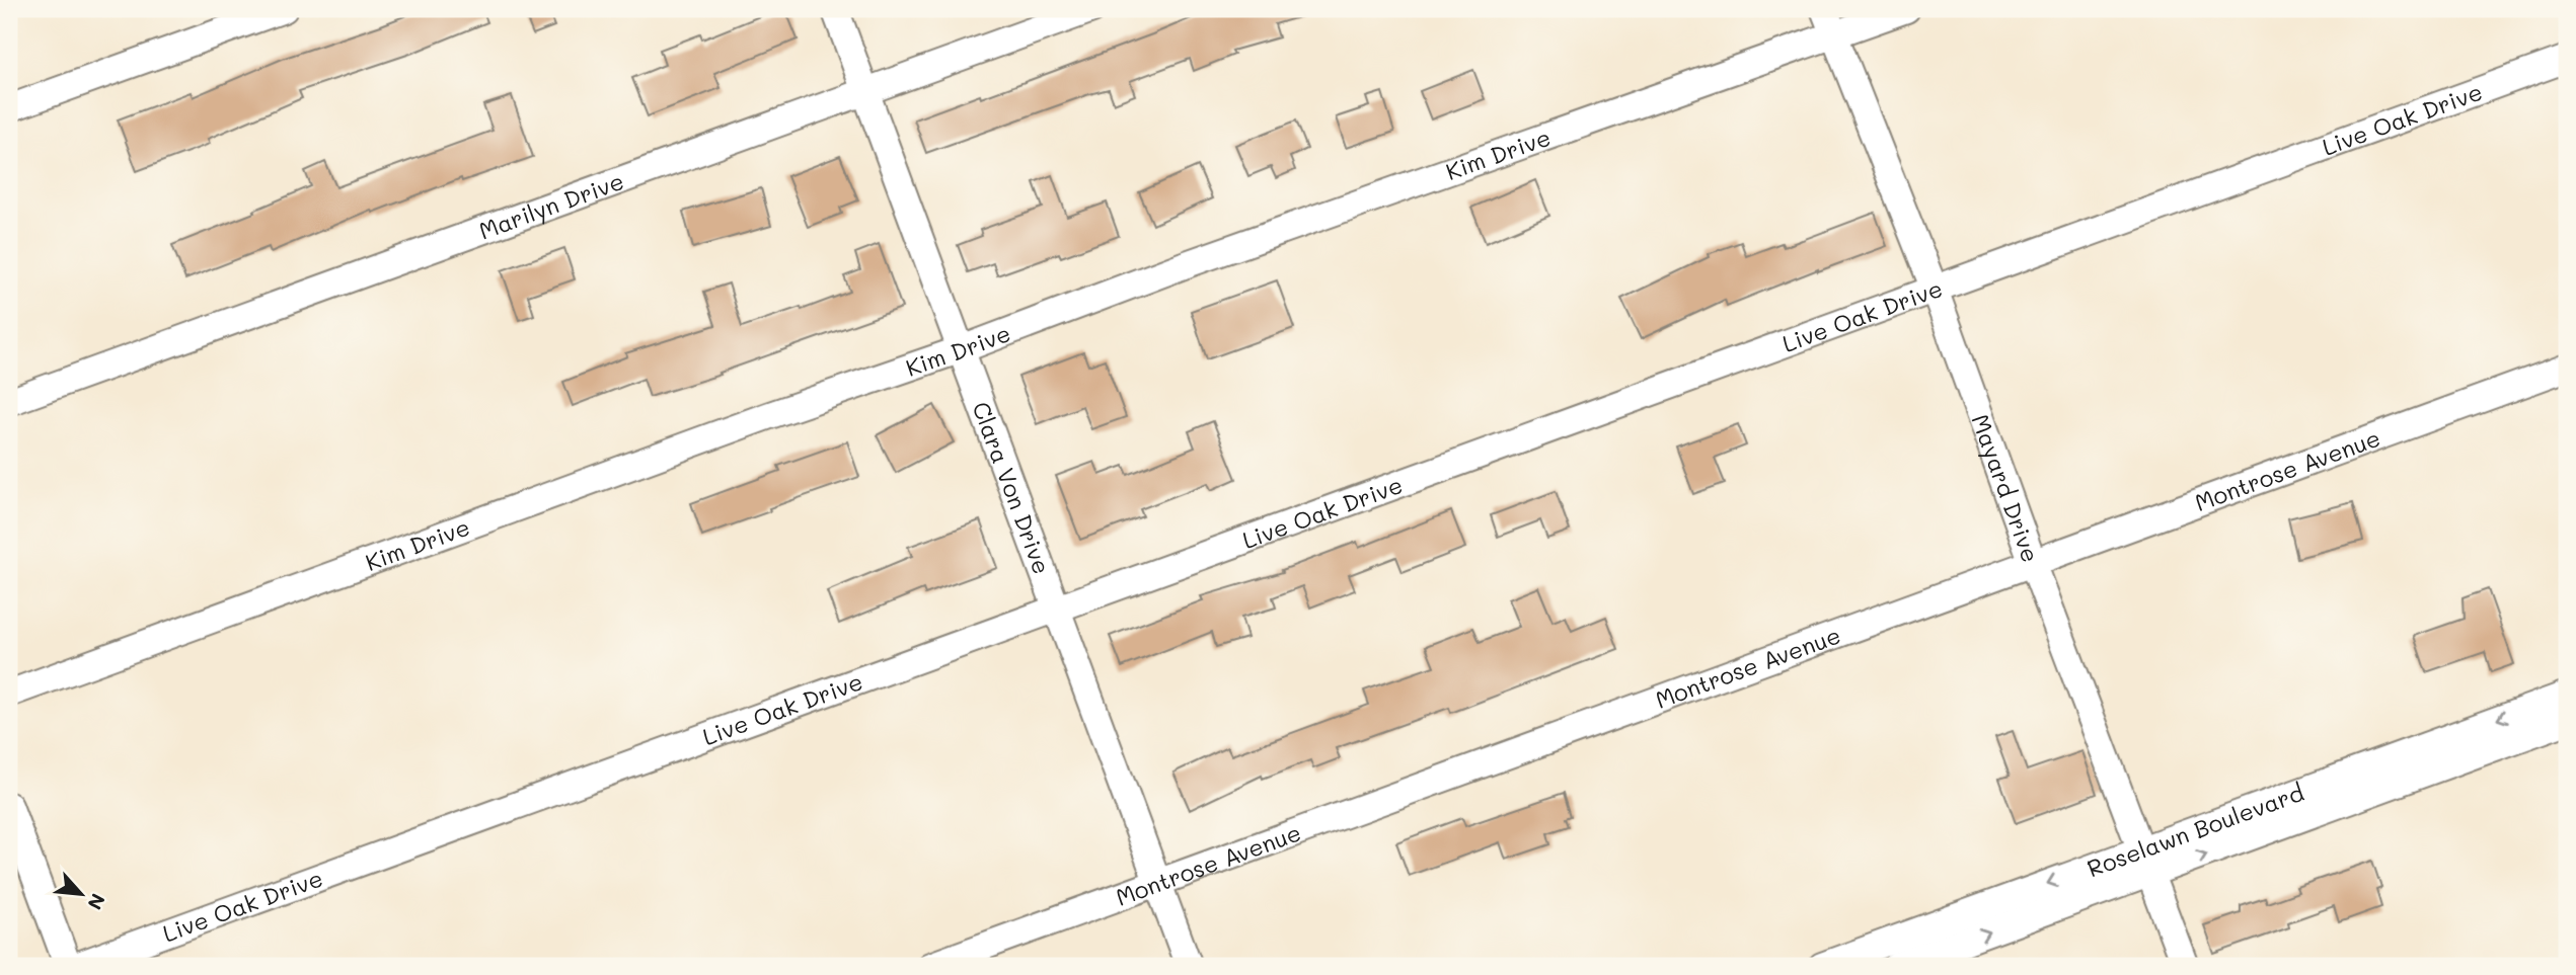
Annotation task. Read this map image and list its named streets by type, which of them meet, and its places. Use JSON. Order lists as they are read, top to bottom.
{
  "streets": {
    "street": [
      "Live Oak Drive",
      "Kim Drive",
      "Marilyn Drive",
      "Montrose Avenue",
      "Mayard Drive",
      "Clara Von Drive",
      "Roselawn Boulevard"
    ]
  },
  "crossings": [
    ["Live Oak Drive", "Mayard Drive"],
    ["Live Oak Drive", "Clara Von Drive"],
    ["Kim Drive", "Mayard Drive"],
    ["Kim Drive", "Clara Von Drive"],
    ["Marilyn Drive", "Clara Von Drive"],
    ["Montrose Avenue", "Mayard Drive"],
    ["Montrose Avenue", "Clara Von Drive"],
    ["Mayard Drive", "Roselawn Boulevard"]
  ],
  "north": "bottom right"
}
